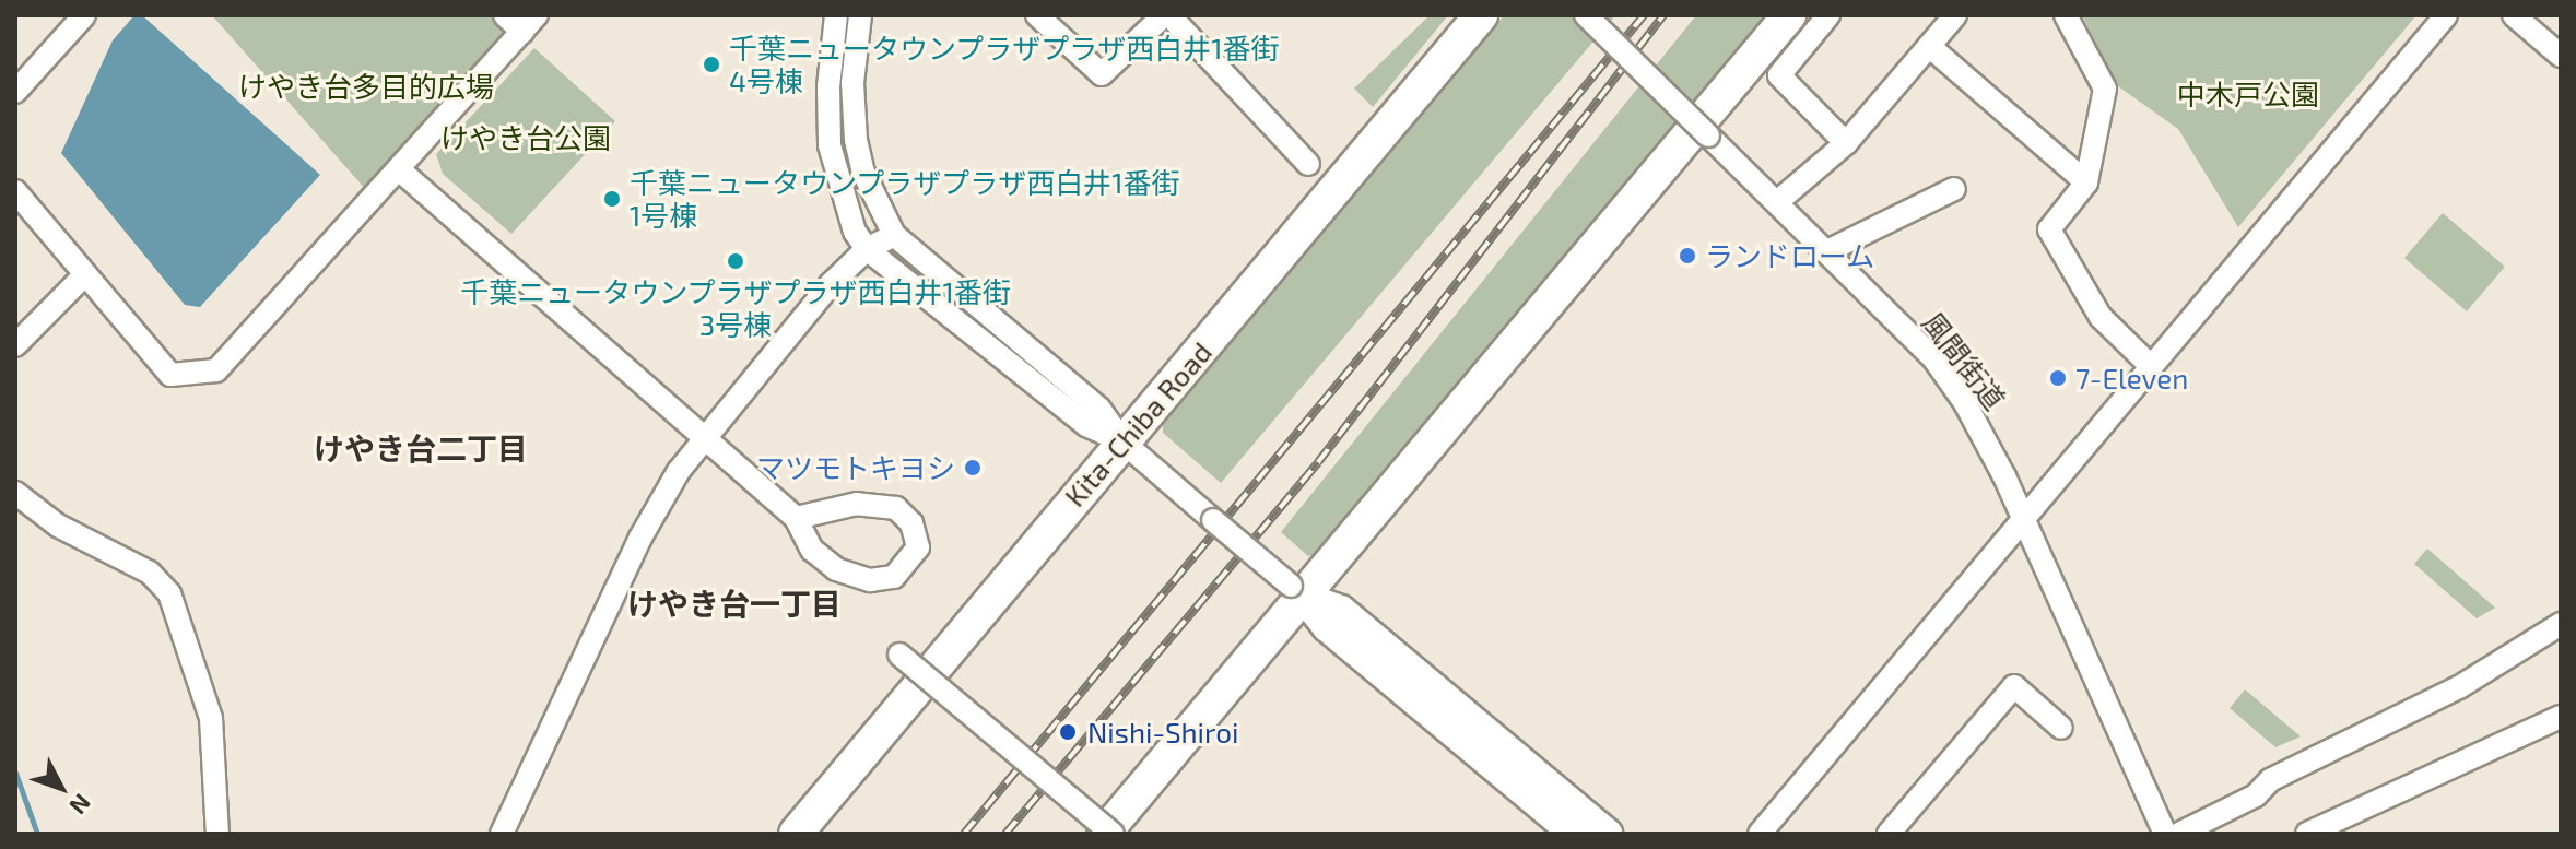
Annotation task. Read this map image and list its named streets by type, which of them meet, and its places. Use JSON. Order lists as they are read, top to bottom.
{
  "streets": {
    "highway": ["Kita-Chiba Road"],
    "street": ["風間街道"]
  },
  "districts": ["けやき台二丁目", "けやき台一丁目"],
  "parks": ["けやき台多目的広場", "中木戸公園", "けやき台公園"],
  "places": [
    "千葉ニュータウンプラザプラザ西白井1番街 4号棟",
    "千葉ニュータウンプラザプラザ西白井1番街 1号棟",
    "ランドローム",
    "千葉ニュータウンプラザプラザ西白井1番街 3号棟",
    "7-Eleven",
    "マツモトキヨシ",
    "Nishi-Shiroi"
  ],
  "north": "bottom right"
}
